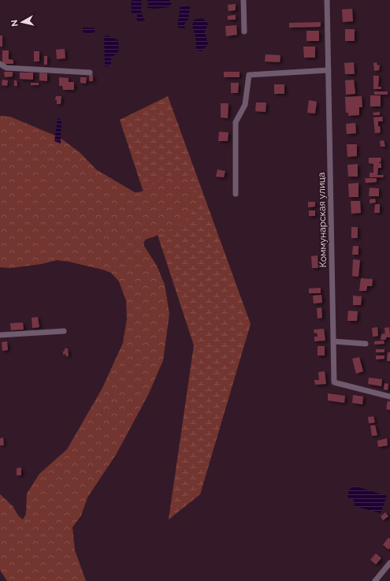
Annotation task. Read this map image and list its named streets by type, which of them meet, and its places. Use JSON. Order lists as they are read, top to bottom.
{
  "streets": {
    "street": ["Коммунарская улица"]
  },
  "north": "left"
}
